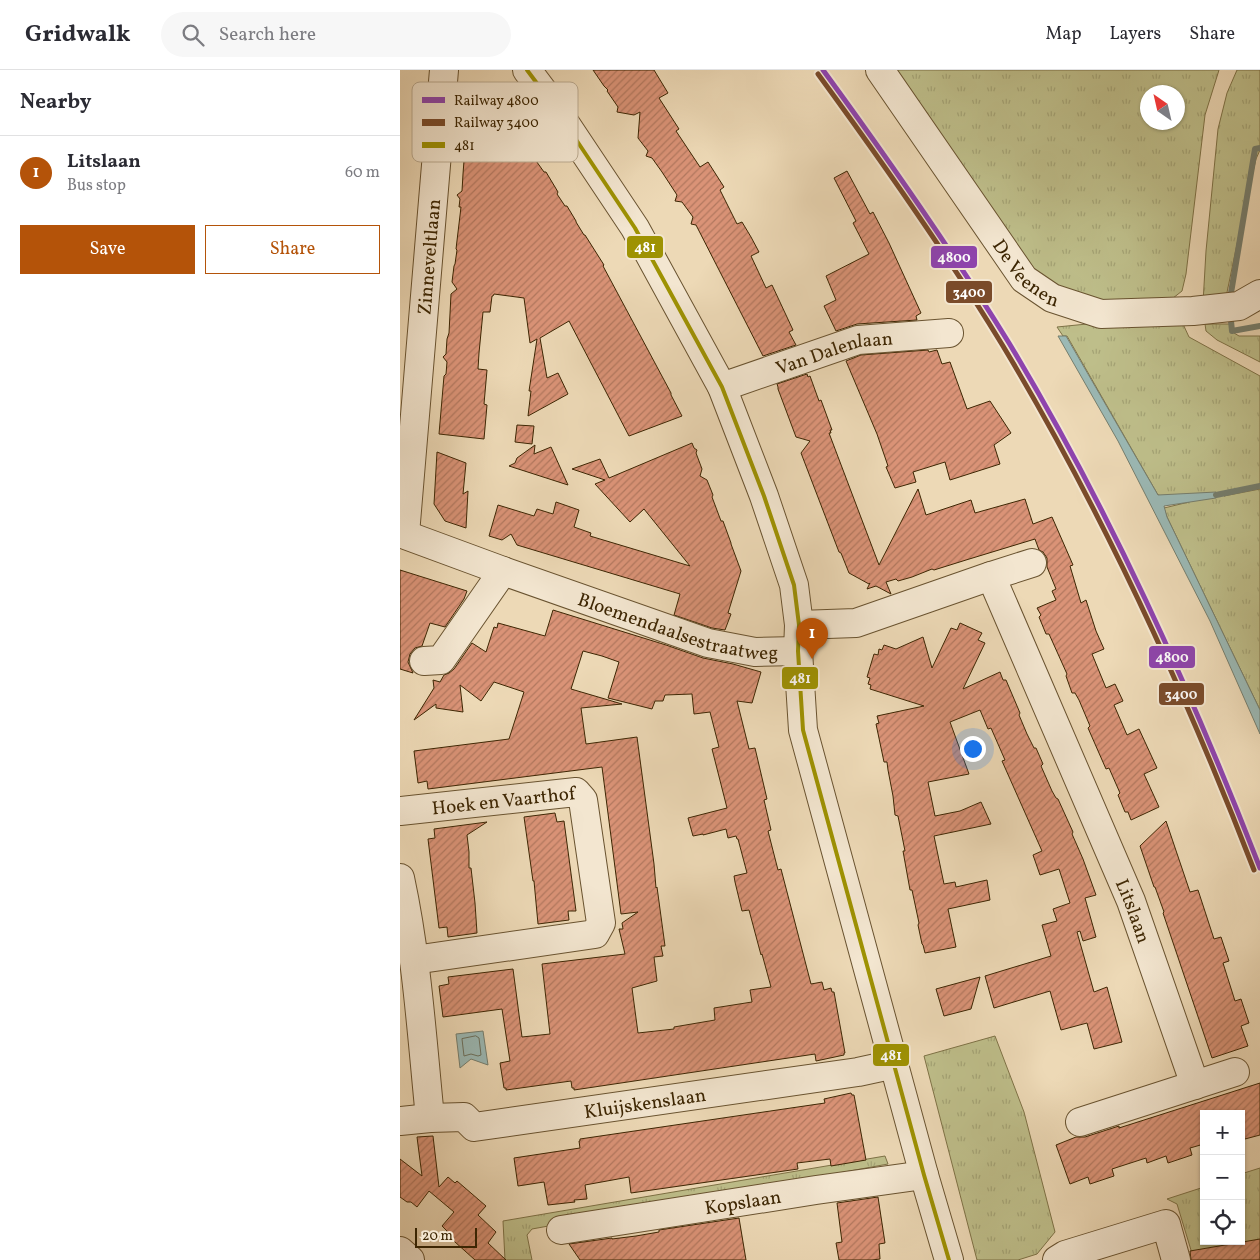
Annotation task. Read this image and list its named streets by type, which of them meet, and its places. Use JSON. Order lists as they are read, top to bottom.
{
  "streets": {
    "street": [
      "Zinneveltlaan",
      "De Veenen",
      "Van Dalenlaan",
      "Bloemendaalsestraatweg",
      "Hoek en Vaarthof",
      "Litslaan",
      "Kluijskenslaan",
      "Kopslaan"
    ]
  },
  "crossings": [
    ["Zinneveltlaan", "Bloemendaalsestraatweg"],
    ["Bloemendaalsestraatweg", "Kluijskenslaan"],
    ["Bloemendaalsestraatweg", "Kopslaan"]
  ],
  "lines": ["rail line 4800", "transit line 481", "rail line 3400"],
  "legend": ["Railway 4800", "Railway 3400", "481"],
  "scale_bar": "20 m",
  "north": "top left",
  "page": {
    "header": "Gridwalk",
    "search": "Search here",
    "nav": ["Map", "Layers", "Share"],
    "heading": "Nearby",
    "list": [
      {
        "mark": "1",
        "name": "Litslaan",
        "note": "Bus stop",
        "value": "60 m"
      }
    ],
    "buttons": ["Save", "Share"],
    "pins": "1",
    "map_buttons": ["+", "−"],
    "scale": "20 m"
  }
}
